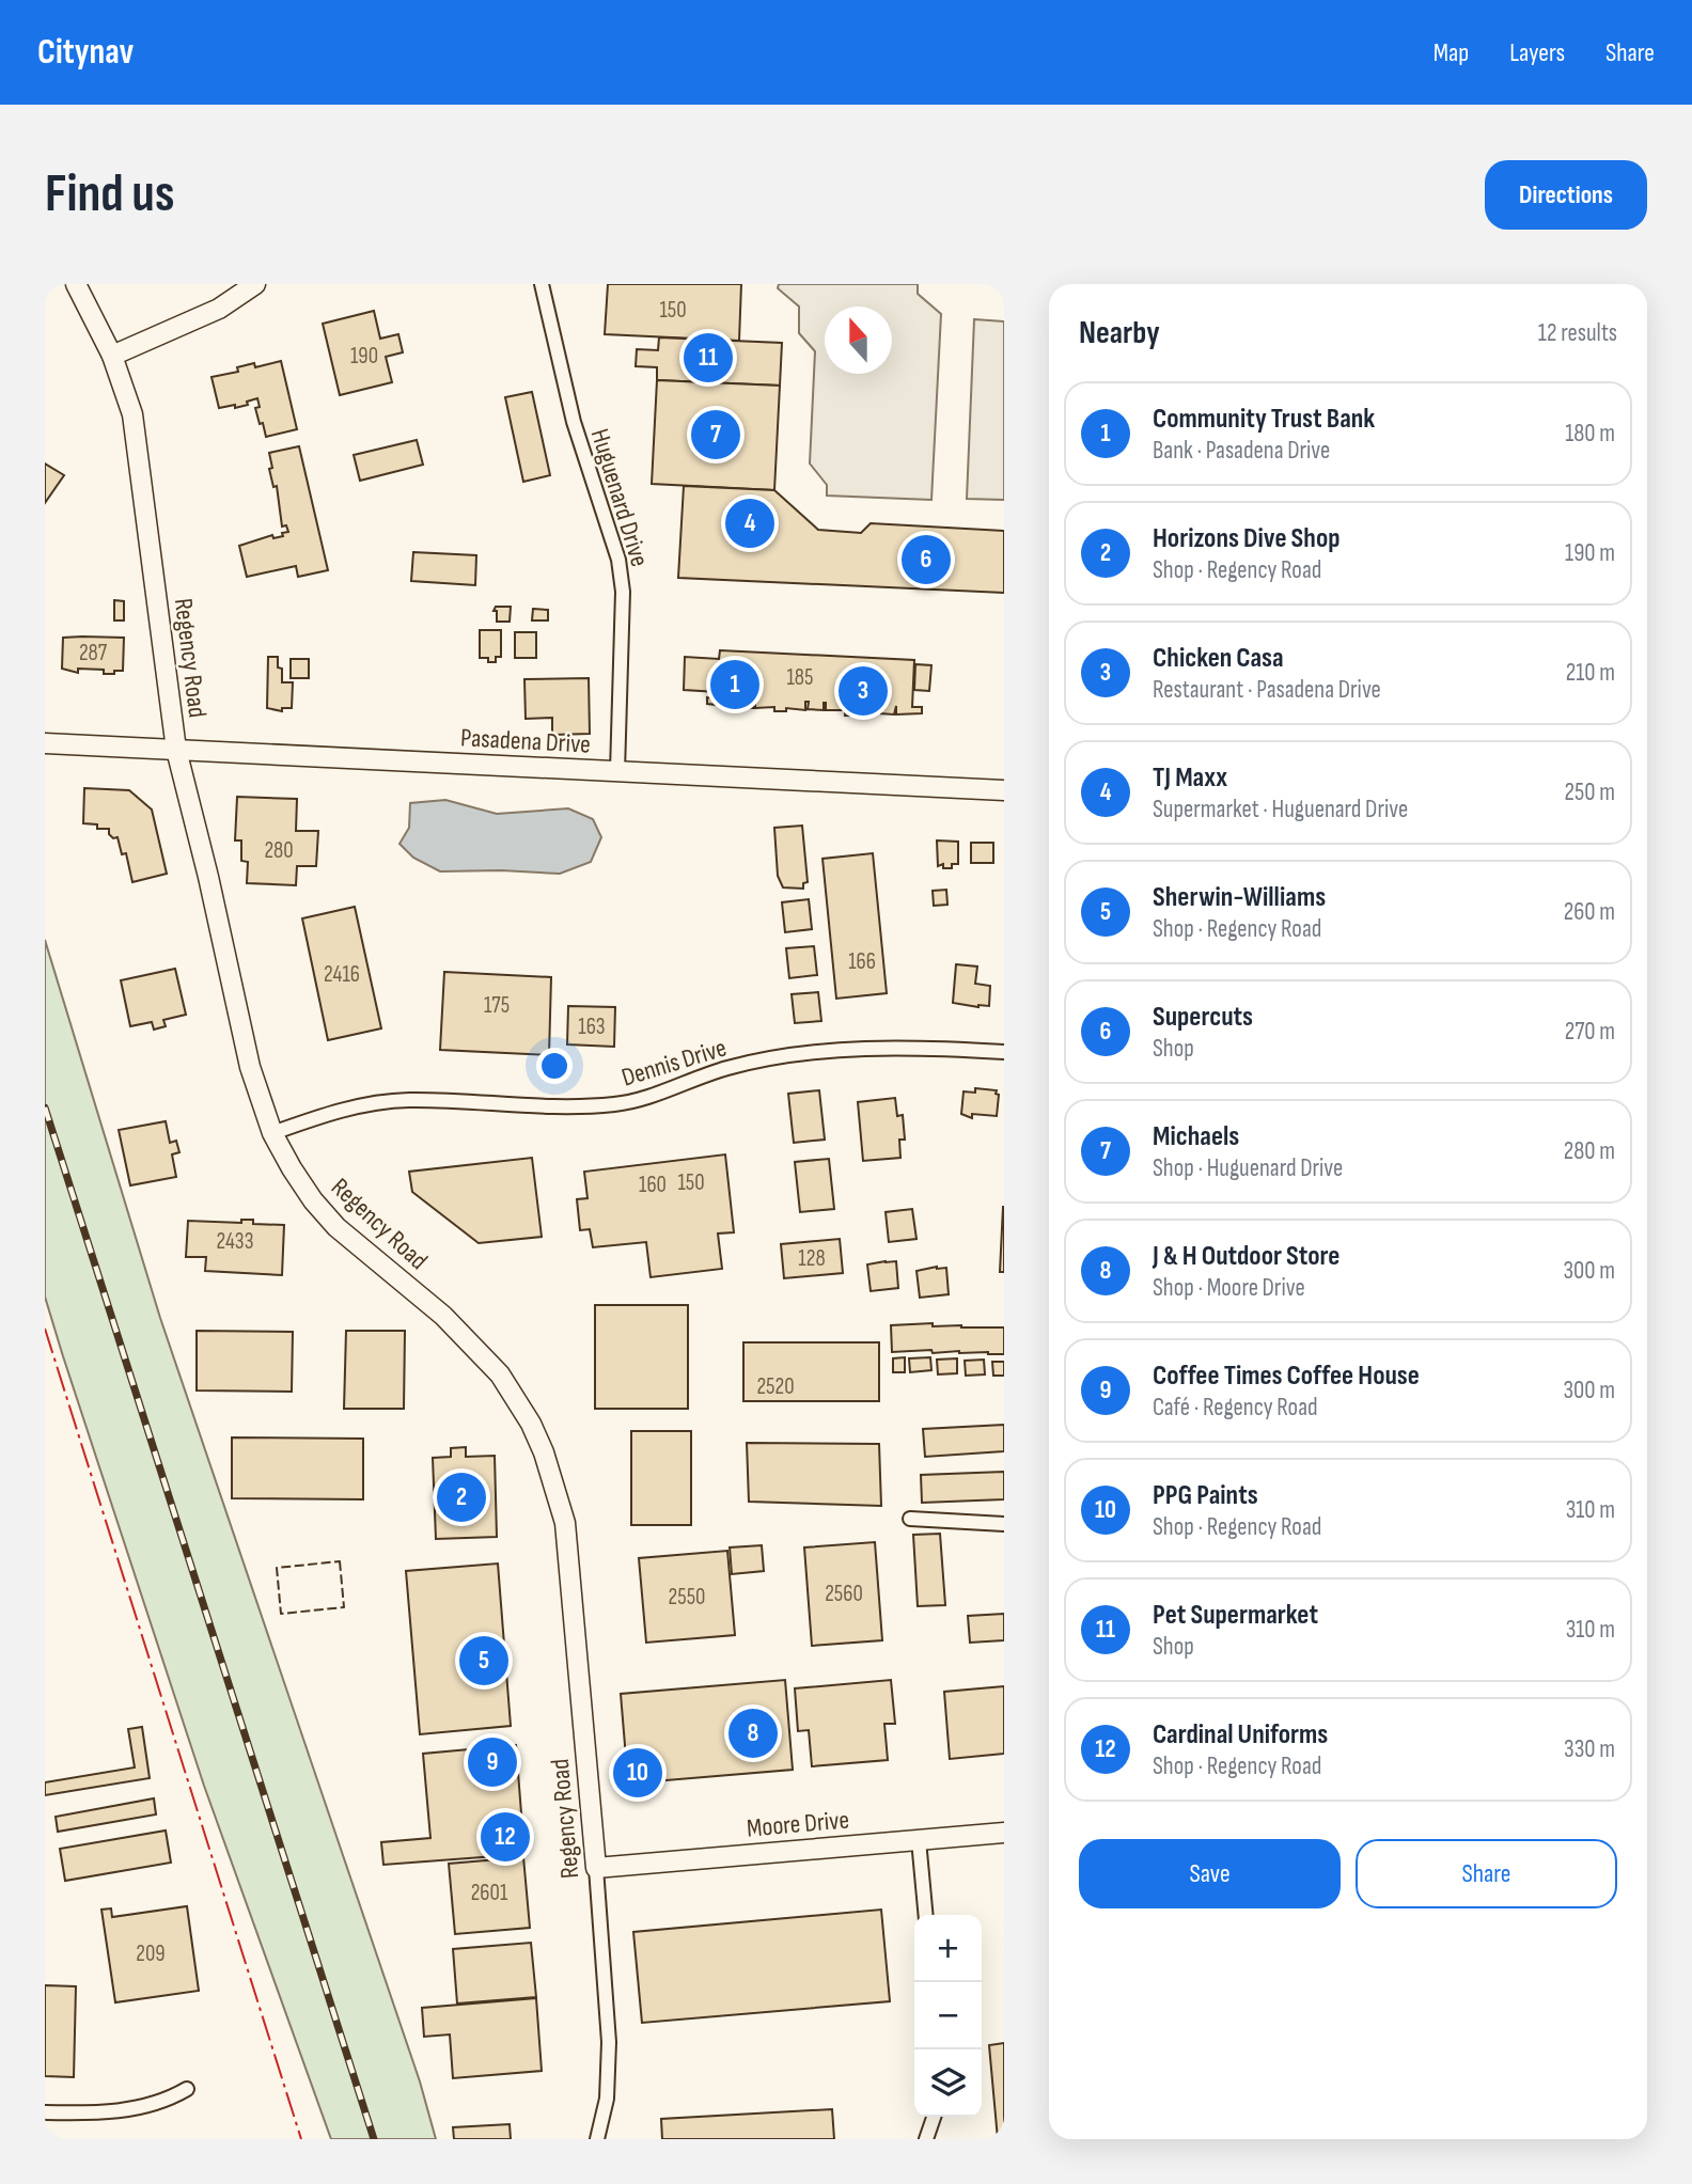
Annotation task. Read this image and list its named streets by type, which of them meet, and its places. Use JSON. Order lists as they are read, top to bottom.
{
  "streets": {
    "street": [
      "Huguenard Drive",
      "Regency Road",
      "Pasadena Drive",
      "Dennis Drive",
      "Moore Drive"
    ]
  },
  "crossings": [
    ["Huguenard Drive", "Pasadena Drive"],
    ["Regency Road", "Pasadena Drive"],
    ["Regency Road", "Dennis Drive"],
    ["Regency Road", "Moore Drive"]
  ],
  "house_numbers": [
    "150",
    "190",
    "287",
    "185",
    "280",
    "166",
    "2416",
    "175",
    "163",
    "150",
    "160",
    "2433",
    "128",
    "2520",
    "2560",
    "2550",
    "2601",
    "209"
  ],
  "north": "top",
  "page": {
    "header": "Citynav",
    "nav": ["Map", "Layers", "Share"],
    "buttons": [
      "Directions",
      ["Save", "Share"]
    ],
    "title": "Find us",
    "heading": ["Nearby", "12 results"],
    "pins": [
      "11",
      "7",
      "4",
      "6",
      "1",
      "3",
      "2",
      "5",
      "8",
      "9",
      "10",
      "12"
    ],
    "list": [
      {
        "mark": "1",
        "name": "Community Trust Bank",
        "note": "Bank · Pasadena Drive",
        "value": "180 m"
      },
      {
        "mark": "2",
        "name": "Horizons Dive Shop",
        "note": "Shop · Regency Road",
        "value": "190 m"
      },
      {
        "mark": "3",
        "name": "Chicken Casa",
        "note": "Restaurant · Pasadena Drive",
        "value": "210 m"
      },
      {
        "mark": "4",
        "name": "TJ Maxx",
        "note": "Supermarket · Huguenard Drive",
        "value": "250 m"
      },
      {
        "mark": "5",
        "name": "Sherwin-Williams",
        "note": "Shop · Regency Road",
        "value": "260 m"
      },
      {
        "mark": "6",
        "name": "Supercuts",
        "note": "Shop",
        "value": "270 m"
      },
      {
        "mark": "7",
        "name": "Michaels",
        "note": "Shop · Huguenard Drive",
        "value": "280 m"
      },
      {
        "mark": "8",
        "name": "J & H Outdoor Store",
        "note": "Shop · Moore Drive",
        "value": "300 m"
      },
      {
        "mark": "9",
        "name": "Coffee Times Coffee House",
        "note": "Café · Regency Road",
        "value": "300 m"
      },
      {
        "mark": "10",
        "name": "PPG Paints",
        "note": "Shop · Regency Road",
        "value": "310 m"
      },
      {
        "mark": "11",
        "name": "Pet Supermarket",
        "note": "Shop",
        "value": "310 m"
      },
      {
        "mark": "12",
        "name": "Cardinal Uniforms",
        "note": "Shop · Regency Road",
        "value": "330 m"
      }
    ],
    "map_buttons": ["+", "−"]
  }
}
